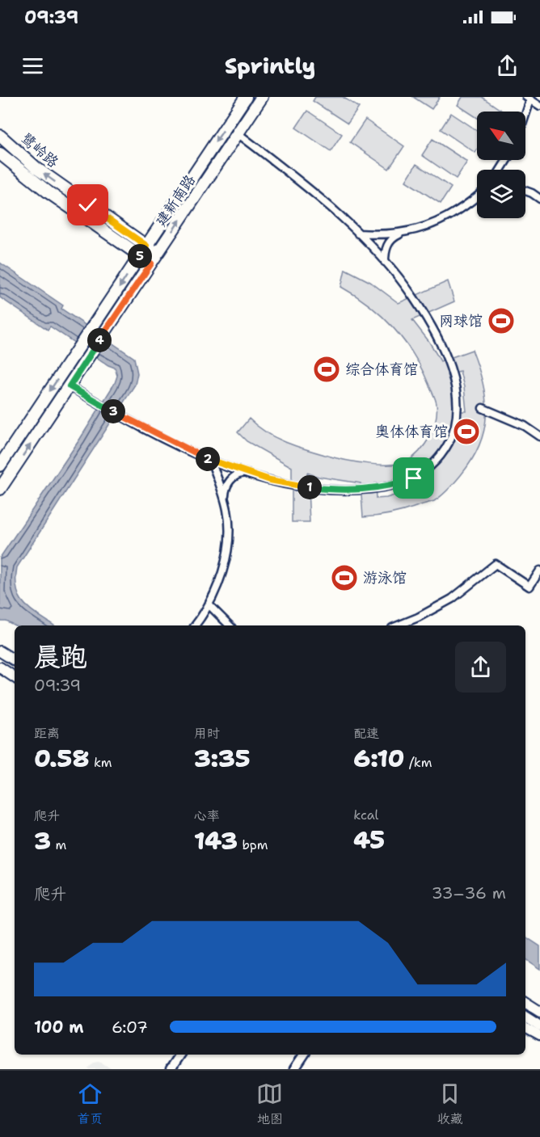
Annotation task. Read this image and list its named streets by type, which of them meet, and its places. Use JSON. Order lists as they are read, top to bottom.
{
  "streets": {
    "main road": ["鹭岭路", "建新南路"]
  },
  "crossings": [
    ["鹭岭路", "建新南路"]
  ],
  "places": {
    "sports": [
      "网球馆",
      "综合体育馆",
      "奥体体育馆",
      "游泳馆"
    ]
  },
  "north": "top left",
  "page": {
    "status": "09:39",
    "header": "Sprintly",
    "pins": [
      "5",
      "4",
      "3",
      "2",
      "1"
    ],
    "heading": ["晨跑", "09:39"],
    "stats": [
      ["距离", "0.58 km"],
      ["用时", "3:35"],
      ["配速", "6:10 /km"],
      ["爬升", "3 m"],
      ["心率", "143 bpm"],
      ["kcal", "45"]
    ],
    "chart": ["爬升", "33–36 m"],
    "list": [
      {
        "name": "100 m",
        "note": "6:07"
      }
    ],
    "tabs": ["首页", "地图", "收藏"]
  }
}
